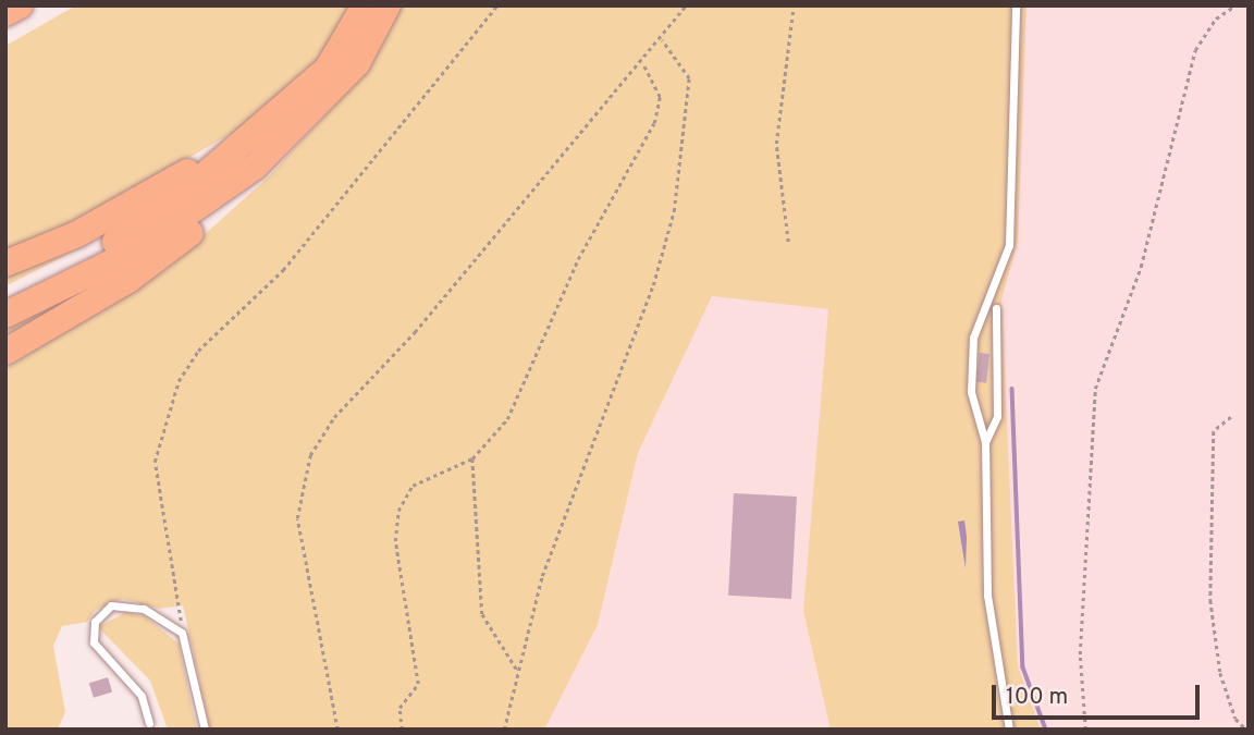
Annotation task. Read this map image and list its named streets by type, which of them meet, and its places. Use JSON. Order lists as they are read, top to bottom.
{
  "scale_bar": "100 m"
}
